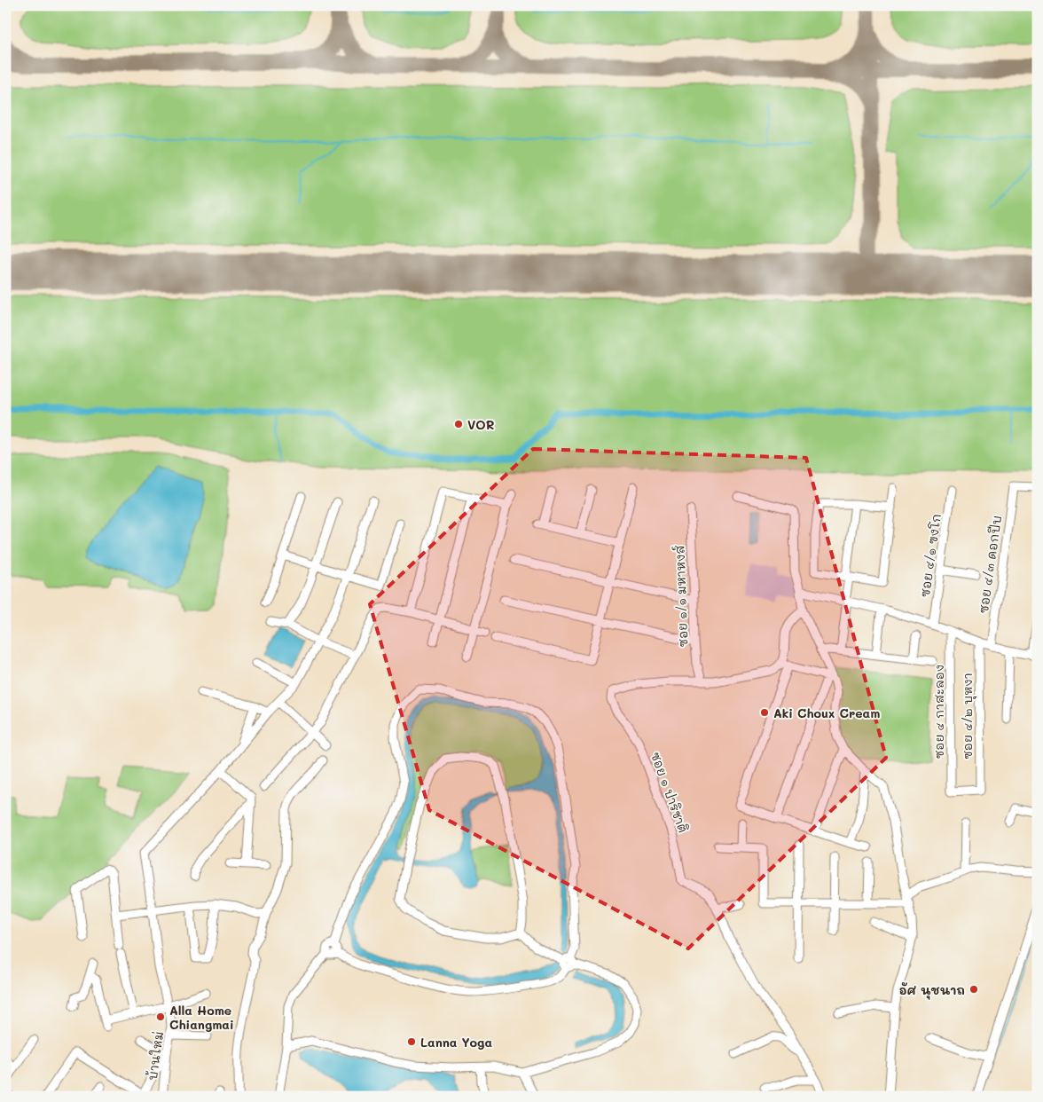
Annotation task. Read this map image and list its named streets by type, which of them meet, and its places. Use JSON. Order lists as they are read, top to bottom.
{
  "streets": {
    "street": [
      "ซอย ๔/๑ ฃงโก",
      "ซอย ๔/๓ ดอกปีบ",
      "ซอย ๑/๑ มหาหงส์",
      "ซอย ๔ กาสะลอง",
      "ซอย ๔/๒ บุหงา",
      "ซอย ๑ ปาริชาติ",
      "บ้านใหม่"
    ]
  },
  "crossings": [
    ["ซอย ๑/๑ มหาหงส์", "ซอย ๑ ปาริชาติ"],
    ["ซอย ๔ กาสะลอง", "ซอย ๔/๒ บุหงา"]
  ],
  "places": [
    "VOR",
    "Aki Choux Cream",
    "อัศ นุชนาถ",
    "Alla Home Chiangmai",
    "Lanna Yoga"
  ]
}
